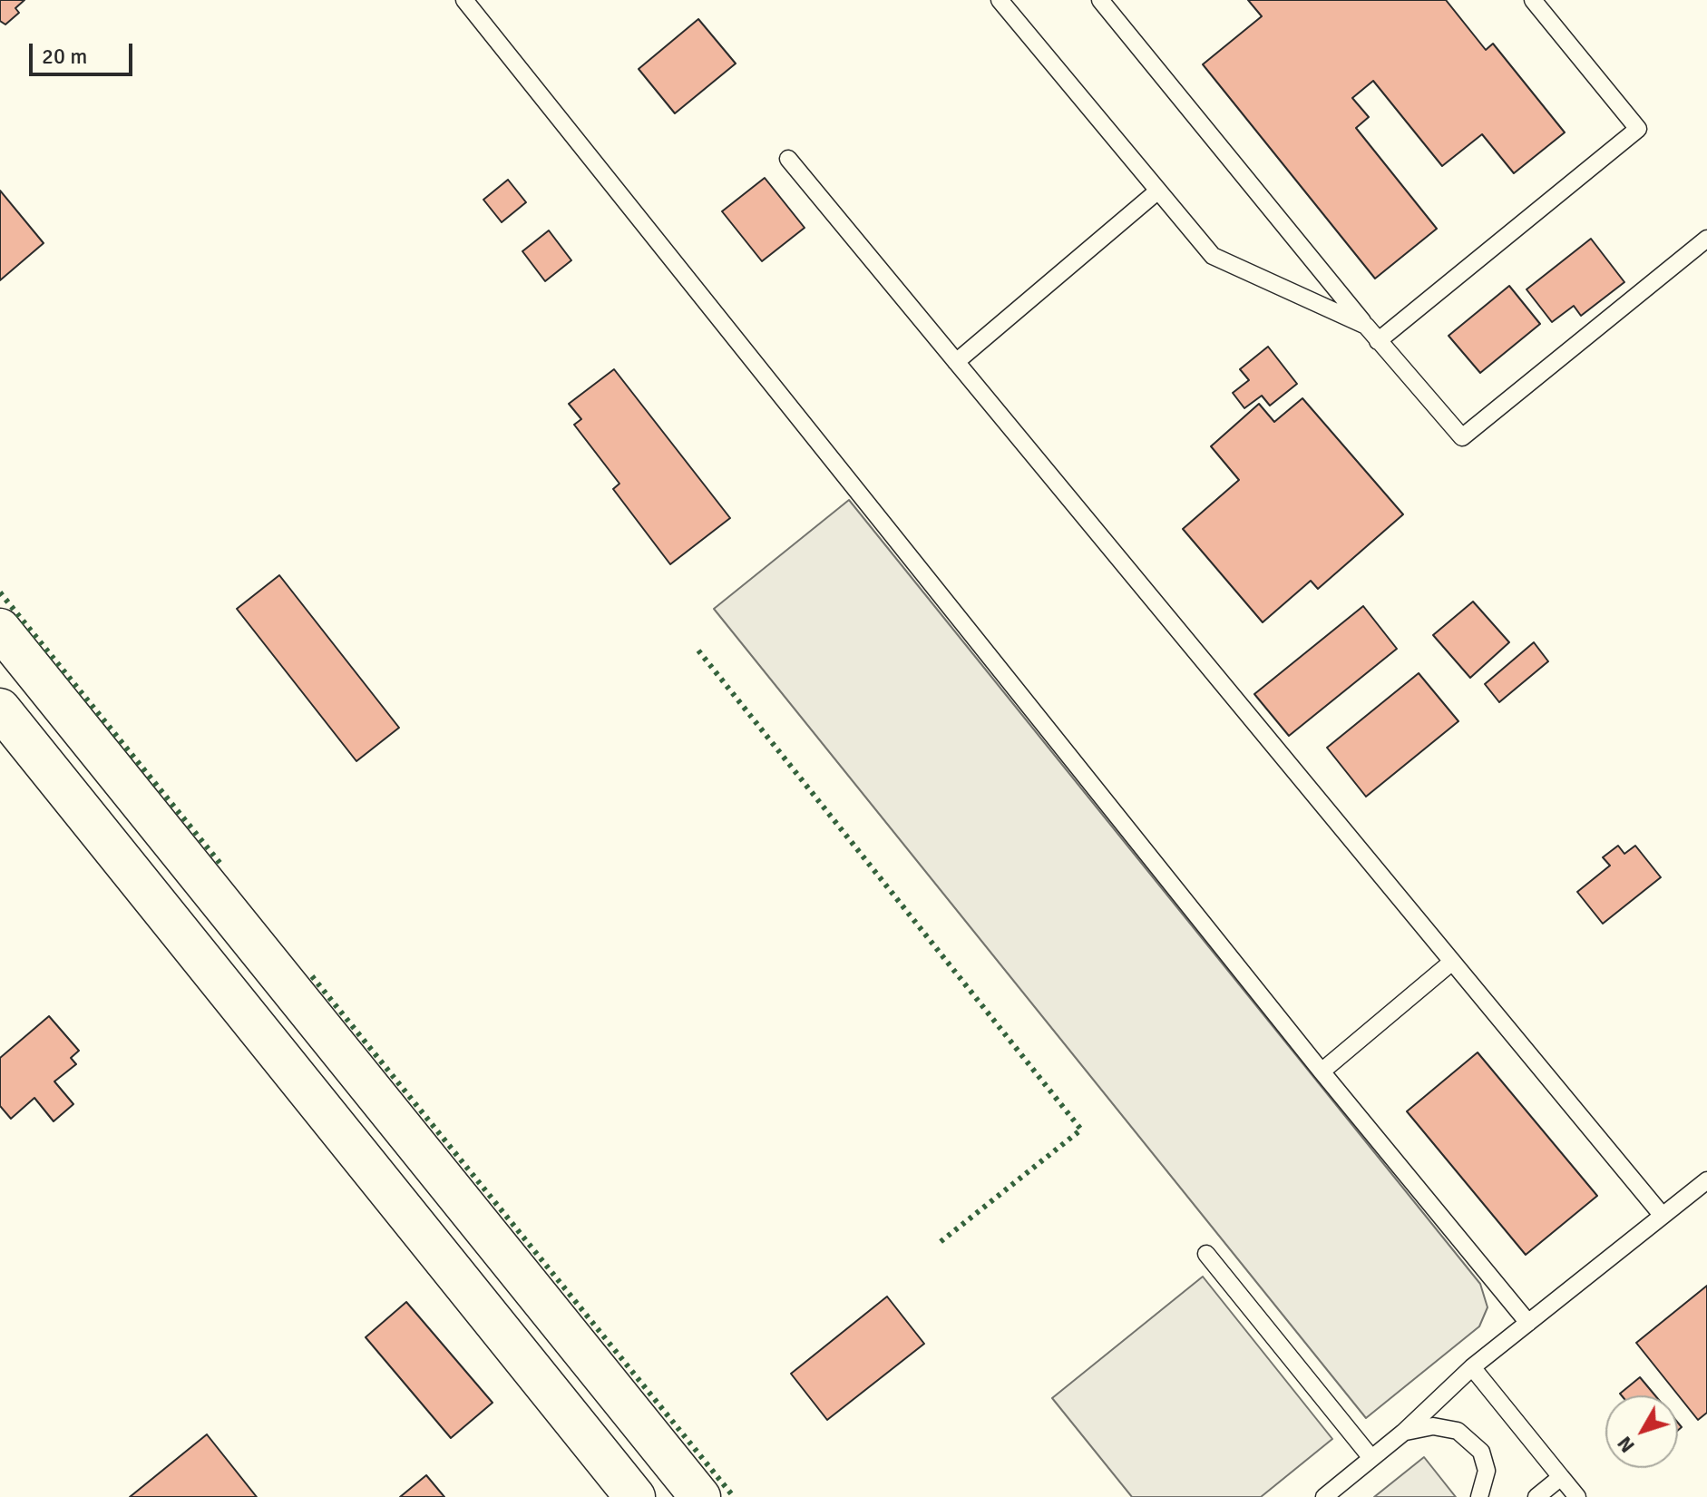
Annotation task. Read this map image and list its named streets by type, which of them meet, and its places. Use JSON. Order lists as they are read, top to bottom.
{
  "scale_bar": "20 m",
  "north": "bottom left"
}
